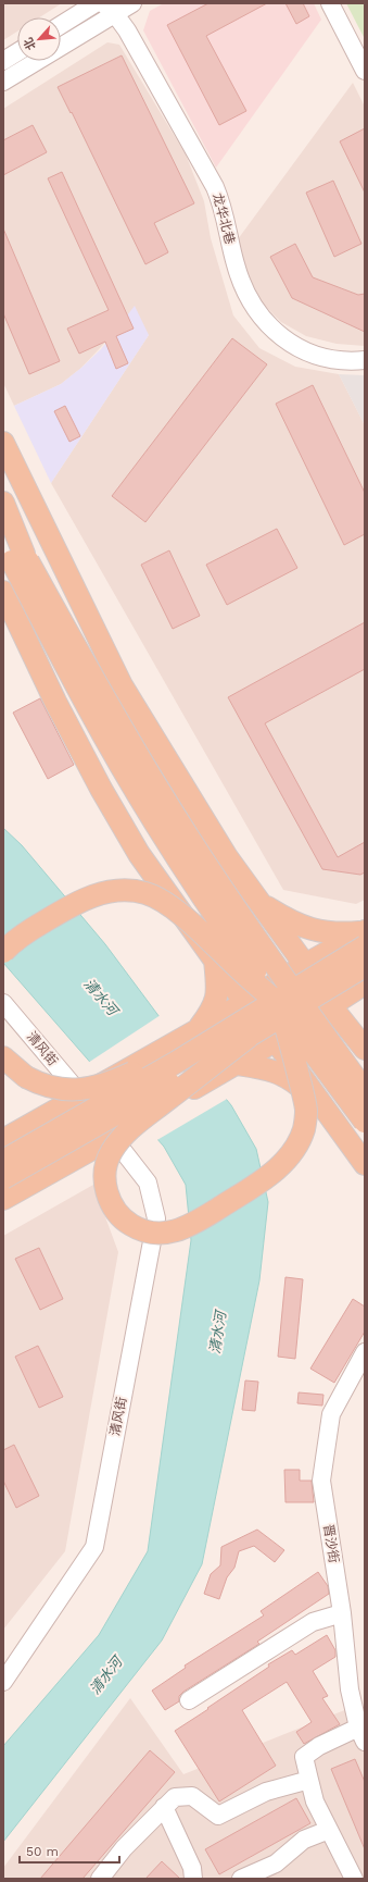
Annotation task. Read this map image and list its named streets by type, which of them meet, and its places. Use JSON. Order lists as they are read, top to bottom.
{
  "streets": {
    "street": ["龙华北巷", "清风街", "晋沙街"]
  },
  "water": ["清水河"],
  "scale_bar": "50 m",
  "north": "bottom left"
}
